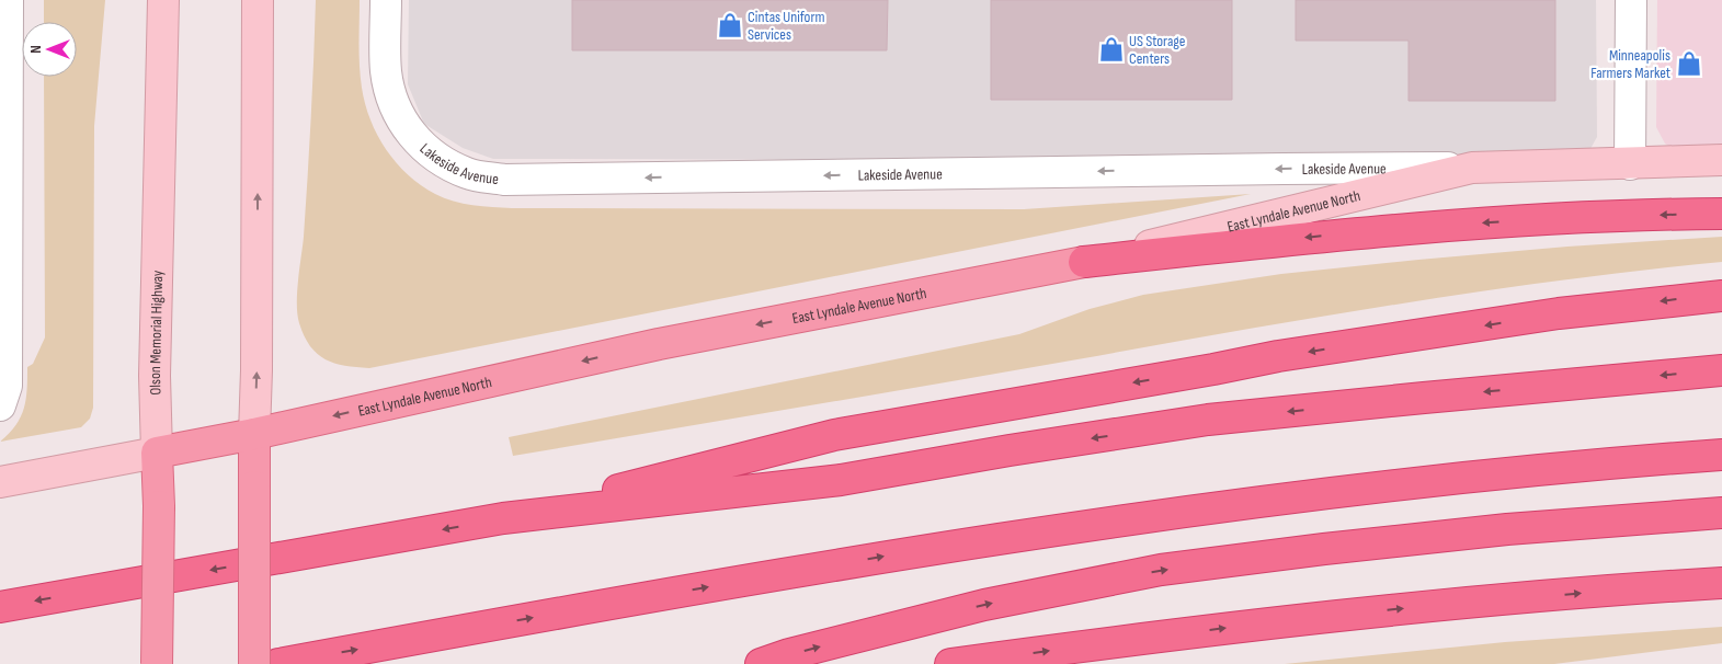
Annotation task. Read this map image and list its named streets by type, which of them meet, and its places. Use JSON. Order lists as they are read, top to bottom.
{
  "streets": {
    "main road": ["East Lyndale Avenue North", "Olson Memorial Highway"],
    "street": ["Lakeside Avenue"]
  },
  "crossings": [
    ["Lakeside Avenue", "East Lyndale Avenue North"],
    ["East Lyndale Avenue North", "Olson Memorial Highway"]
  ],
  "one_way": ["Lakeside Avenue", "East Lyndale Avenue North"],
  "places": {
    "shop": ["Cintas Uniform Services", "US Storage Centers", "Minneapolis Farmers Market"]
  },
  "north": "left"
}
